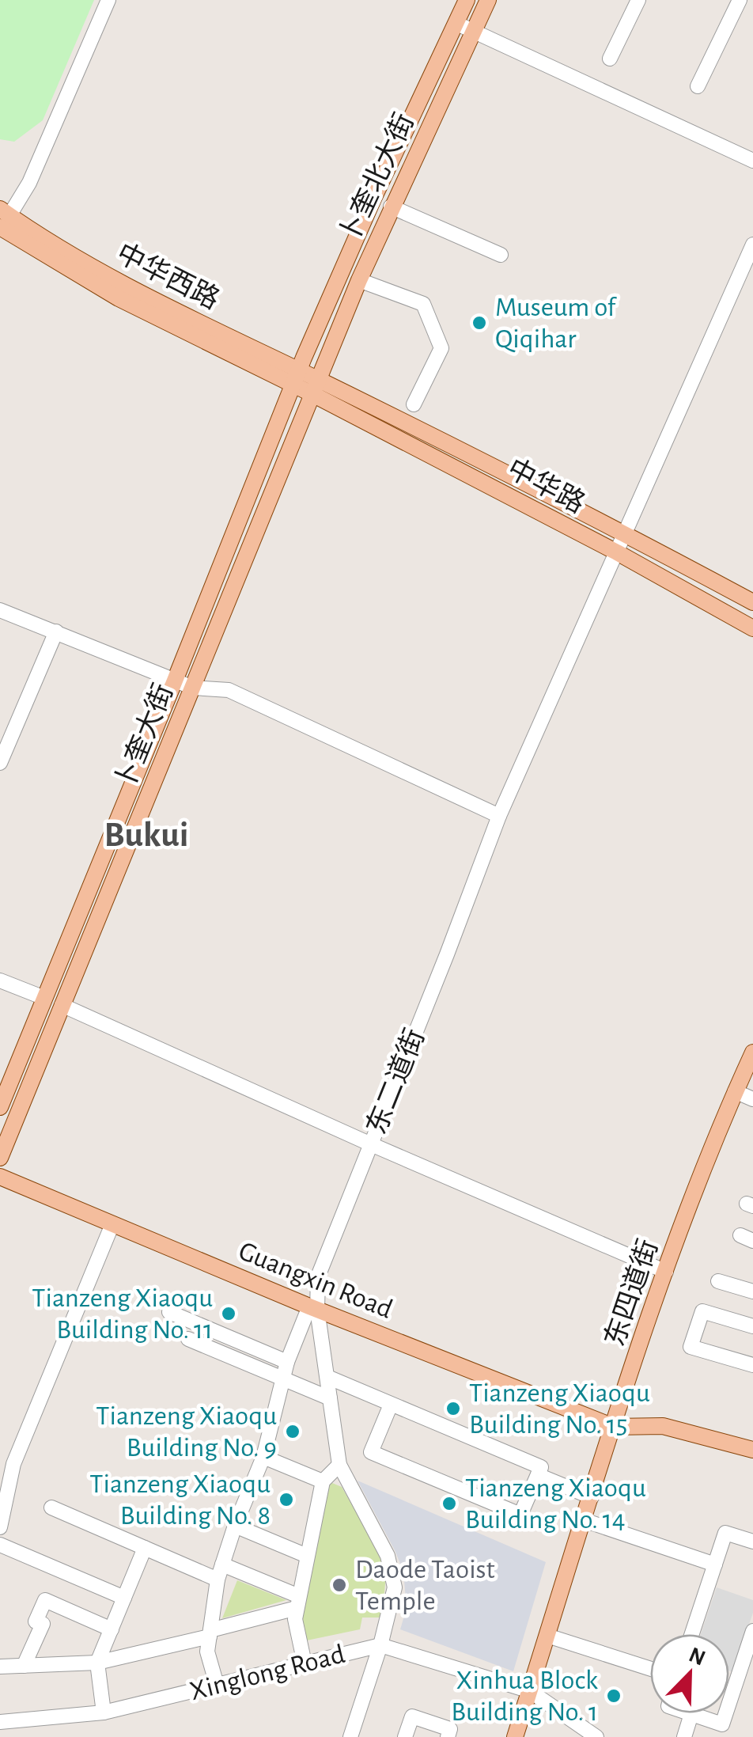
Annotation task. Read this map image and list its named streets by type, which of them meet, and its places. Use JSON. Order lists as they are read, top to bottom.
{
  "streets": {
    "main road": [
      "卜奎北大街",
      "中华西路",
      "中华路",
      "卜奎大街",
      "Guangxin Road",
      "东四道街"
    ],
    "street": ["东二道街", "Xinglong Road"]
  },
  "crossings": [
    ["卜奎北大街", "中华西路"],
    ["卜奎北大街", "中华路"],
    ["卜奎北大街", "卜奎大街"],
    ["中华西路", "中华路"],
    ["中华西路", "卜奎大街"],
    ["中华路", "卜奎大街"],
    ["中华路", "东二道街"],
    ["东二道街", "Guangxin Road"],
    ["东二道街", "Xinglong Road"],
    ["Guangxin Road", "东四道街"],
    ["东四道街", "Xinglong Road"]
  ],
  "districts": ["Bukui"],
  "places": [
    "Museum of Qiqihar",
    "Tianzeng Xiaoqu Building No. 11",
    "Tianzeng Xiaoqu Building No. 15",
    "Tianzeng Xiaoqu Building No. 9",
    "Tianzeng Xiaoqu Building No. 8",
    "Tianzeng Xiaoqu Building No. 14",
    "Daode Taoist Temple",
    "Xinhua Block Building No. 1"
  ],
  "north": "top right"
}
